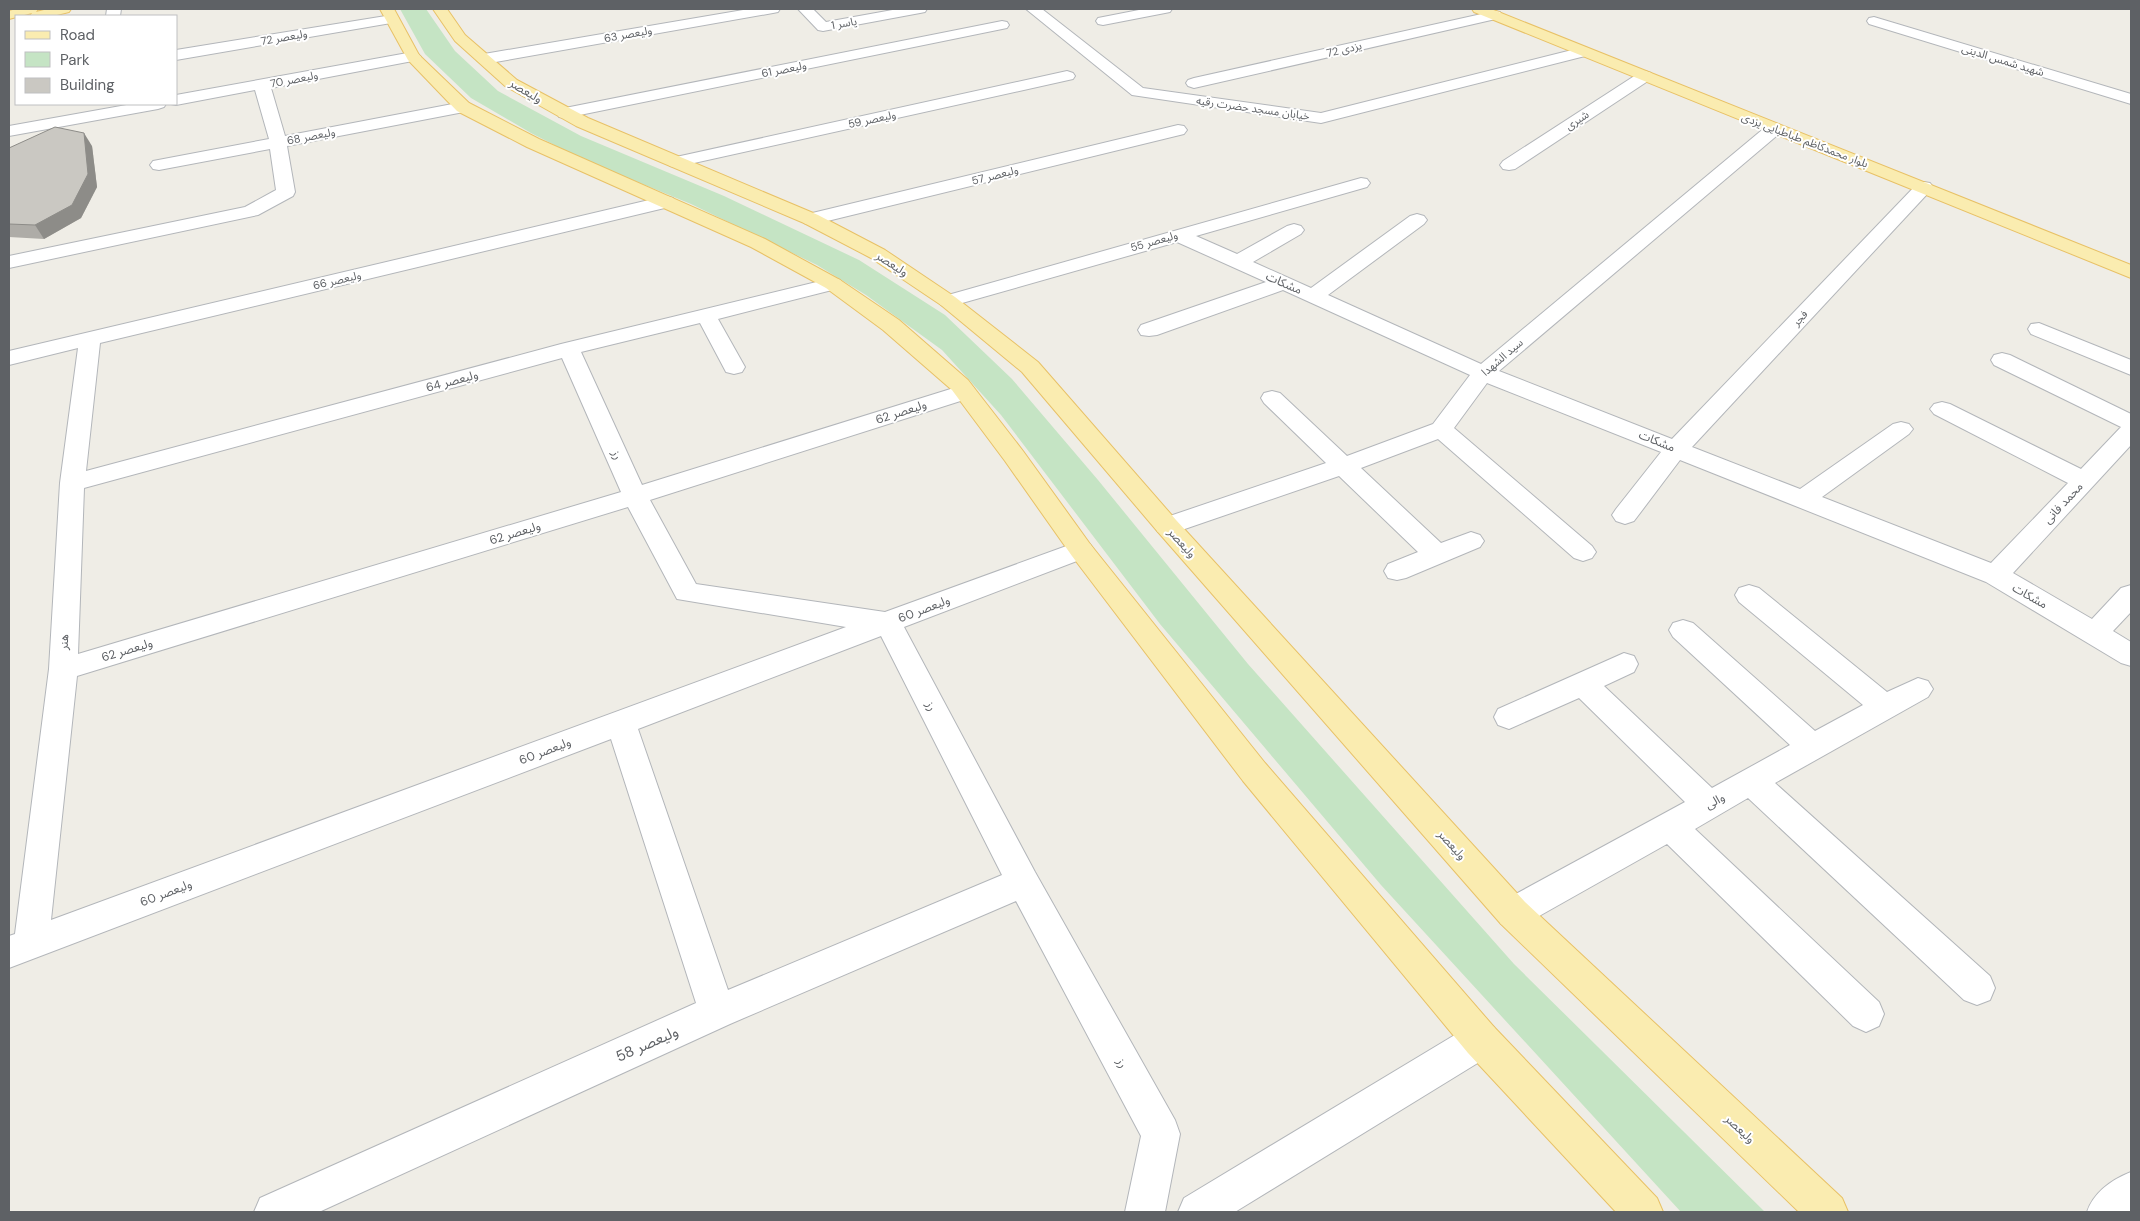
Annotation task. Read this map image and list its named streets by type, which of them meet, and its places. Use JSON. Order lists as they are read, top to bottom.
{
  "streets": {
    "main road": ["ولیعصر", "بلوار محمدکاظم طباطبایی یزدی"],
    "street": [
      "یاسر 1",
      "ولیعصر 63",
      "ولیعصر 72",
      "یزدی 72",
      "شهید شمس الدینی",
      "ولیعصر 61",
      "ولیعصر 70",
      "خیابان مسجد حضرت رقیه",
      "ولیعصر 59",
      "شیری",
      "ولیعصر 68",
      "ولیعصر 57",
      "ولیعصر 55",
      "ولیعصر 66",
      "مشکات",
      "فجر",
      "سید الشهدا",
      "ولیعصر 64",
      "ولیعصر 62",
      "رز",
      "محمد فانی",
      "ولیعصر 60",
      "هنر",
      "والی",
      "ولیعصر 58"
    ]
  },
  "crossings": [
    ["ولیعصر 63", "ولیعصر"],
    ["یزدی 72", "بلوار محمدکاظم طباطبایی یزدی"],
    ["ولیعصر 61", "ولیعصر"],
    ["ولیعصر", "ولیعصر 59"],
    ["ولیعصر", "ولیعصر 57"],
    ["ولیعصر", "ولیعصر 55"],
    ["ولیعصر", "والی"],
    ["خیابان مسجد حضرت رقیه", "بلوار محمدکاظم طباطبایی یزدی"],
    ["شیری", "بلوار محمدکاظم طباطبایی یزدی"],
    ["بلوار محمدکاظم طباطبایی یزدی", "فجر"],
    ["بلوار محمدکاظم طباطبایی یزدی", "سید الشهدا"],
    ["ولیعصر 55", "مشکات"],
    ["ولیعصر 66", "هنر"],
    ["مشکات", "فجر"],
    ["مشکات", "سید الشهدا"],
    ["مشکات", "محمد فانی"],
    ["ولیعصر 64", "رز"],
    ["ولیعصر 64", "هنر"],
    ["ولیعصر 62", "رز"],
    ["ولیعصر 62", "هنر"],
    ["رز", "ولیعصر 60"],
    ["رز", "ولیعصر 58"],
    ["ولیعصر 60", "هنر"]
  ],
  "legend": ["Road", "Park", "Building"]
}
